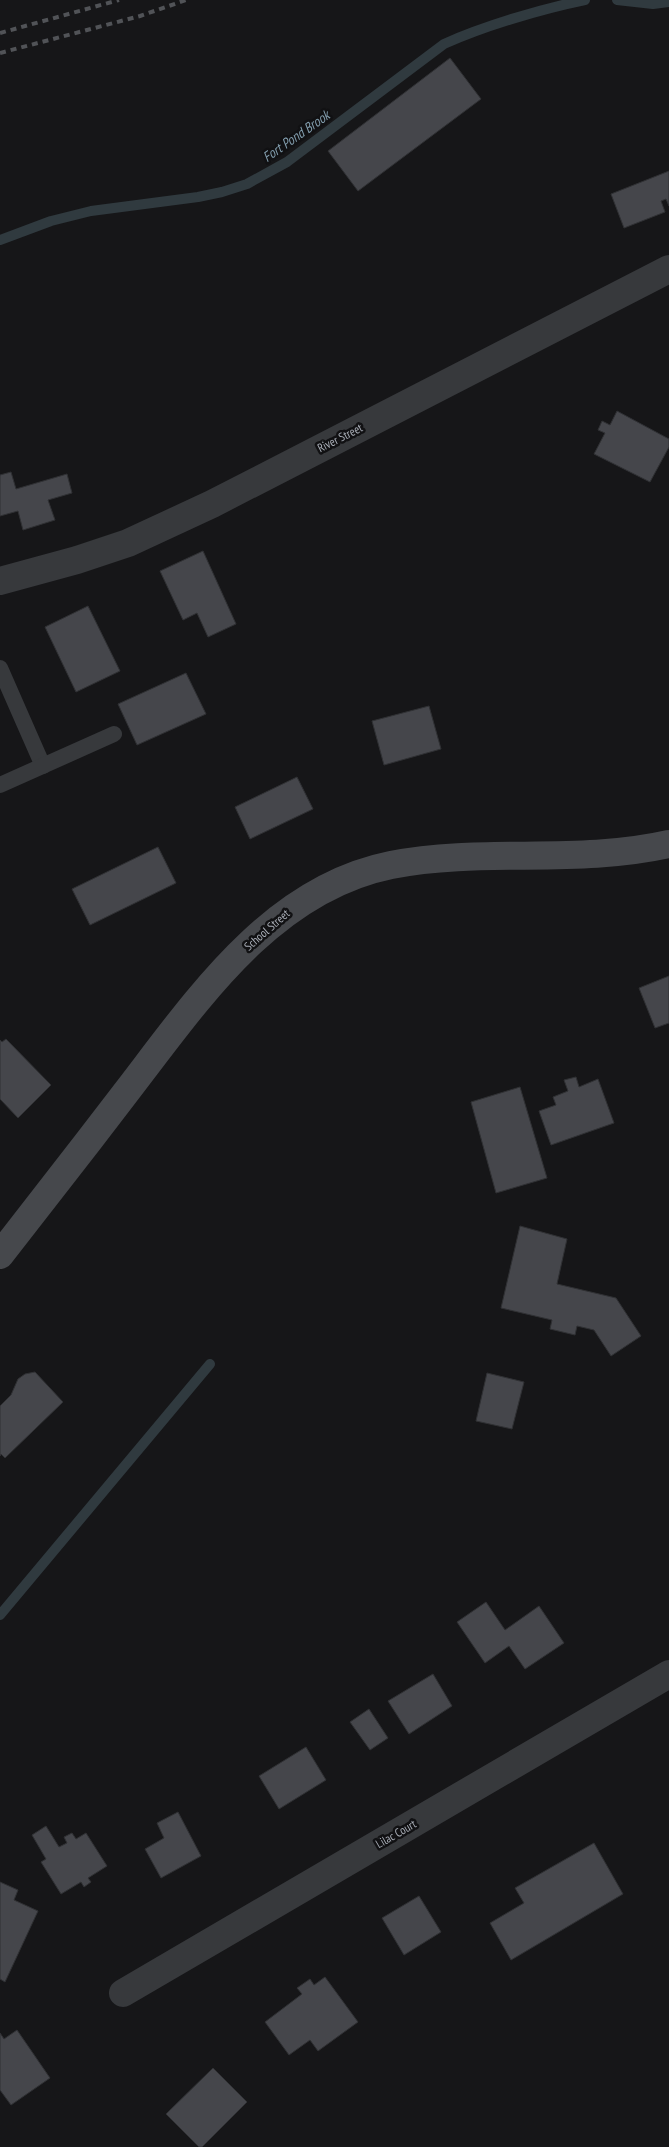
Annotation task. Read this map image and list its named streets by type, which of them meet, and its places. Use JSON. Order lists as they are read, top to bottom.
{
  "streets": {
    "street": ["River Street", "School Street", "Lilac Court"]
  },
  "water": ["Fort Pond Brook"]
}
